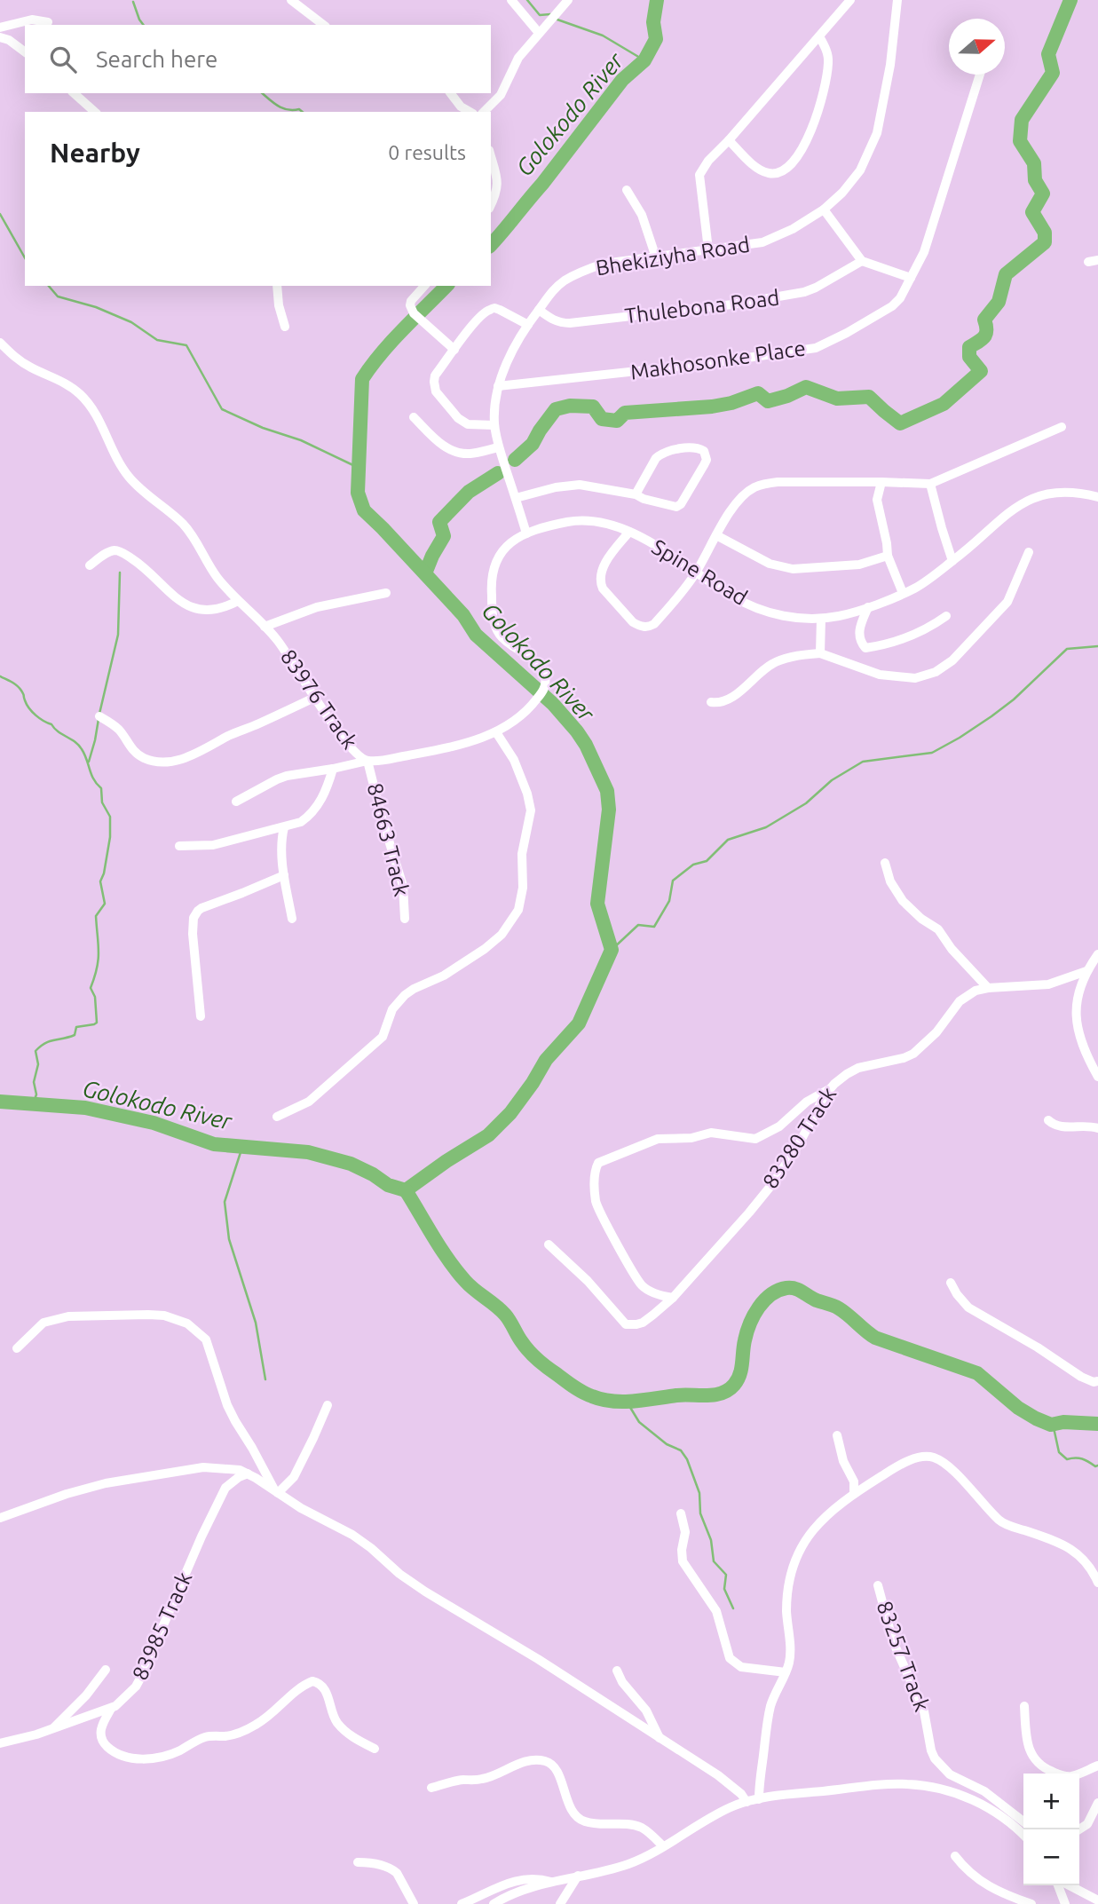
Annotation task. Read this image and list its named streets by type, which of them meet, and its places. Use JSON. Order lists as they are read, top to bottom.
{
  "streets": {
    "street": [
      "Bhekiziyha Road",
      "Thulebona Road",
      "Makhosonke Place",
      "Spine Road",
      "83976 Track",
      "84663 Track",
      "83280 Track",
      "83985 Track",
      "83257 Track"
    ]
  },
  "crossings": [
    ["Bhekiziyha Road", "Thulebona Road"],
    ["Bhekiziyha Road", "Makhosonke Place"],
    ["Bhekiziyha Road", "Spine Road"],
    ["Bhekiziyha Road", "83976 Track"],
    ["Spine Road", "83976 Track"],
    ["83976 Track", "84663 Track"]
  ],
  "water": ["Golokodo River"],
  "north": "right",
  "page": {
    "search": "Search here",
    "heading": ["Nearby", "0 results"],
    "map_buttons": ["+", "−"]
  }
}
